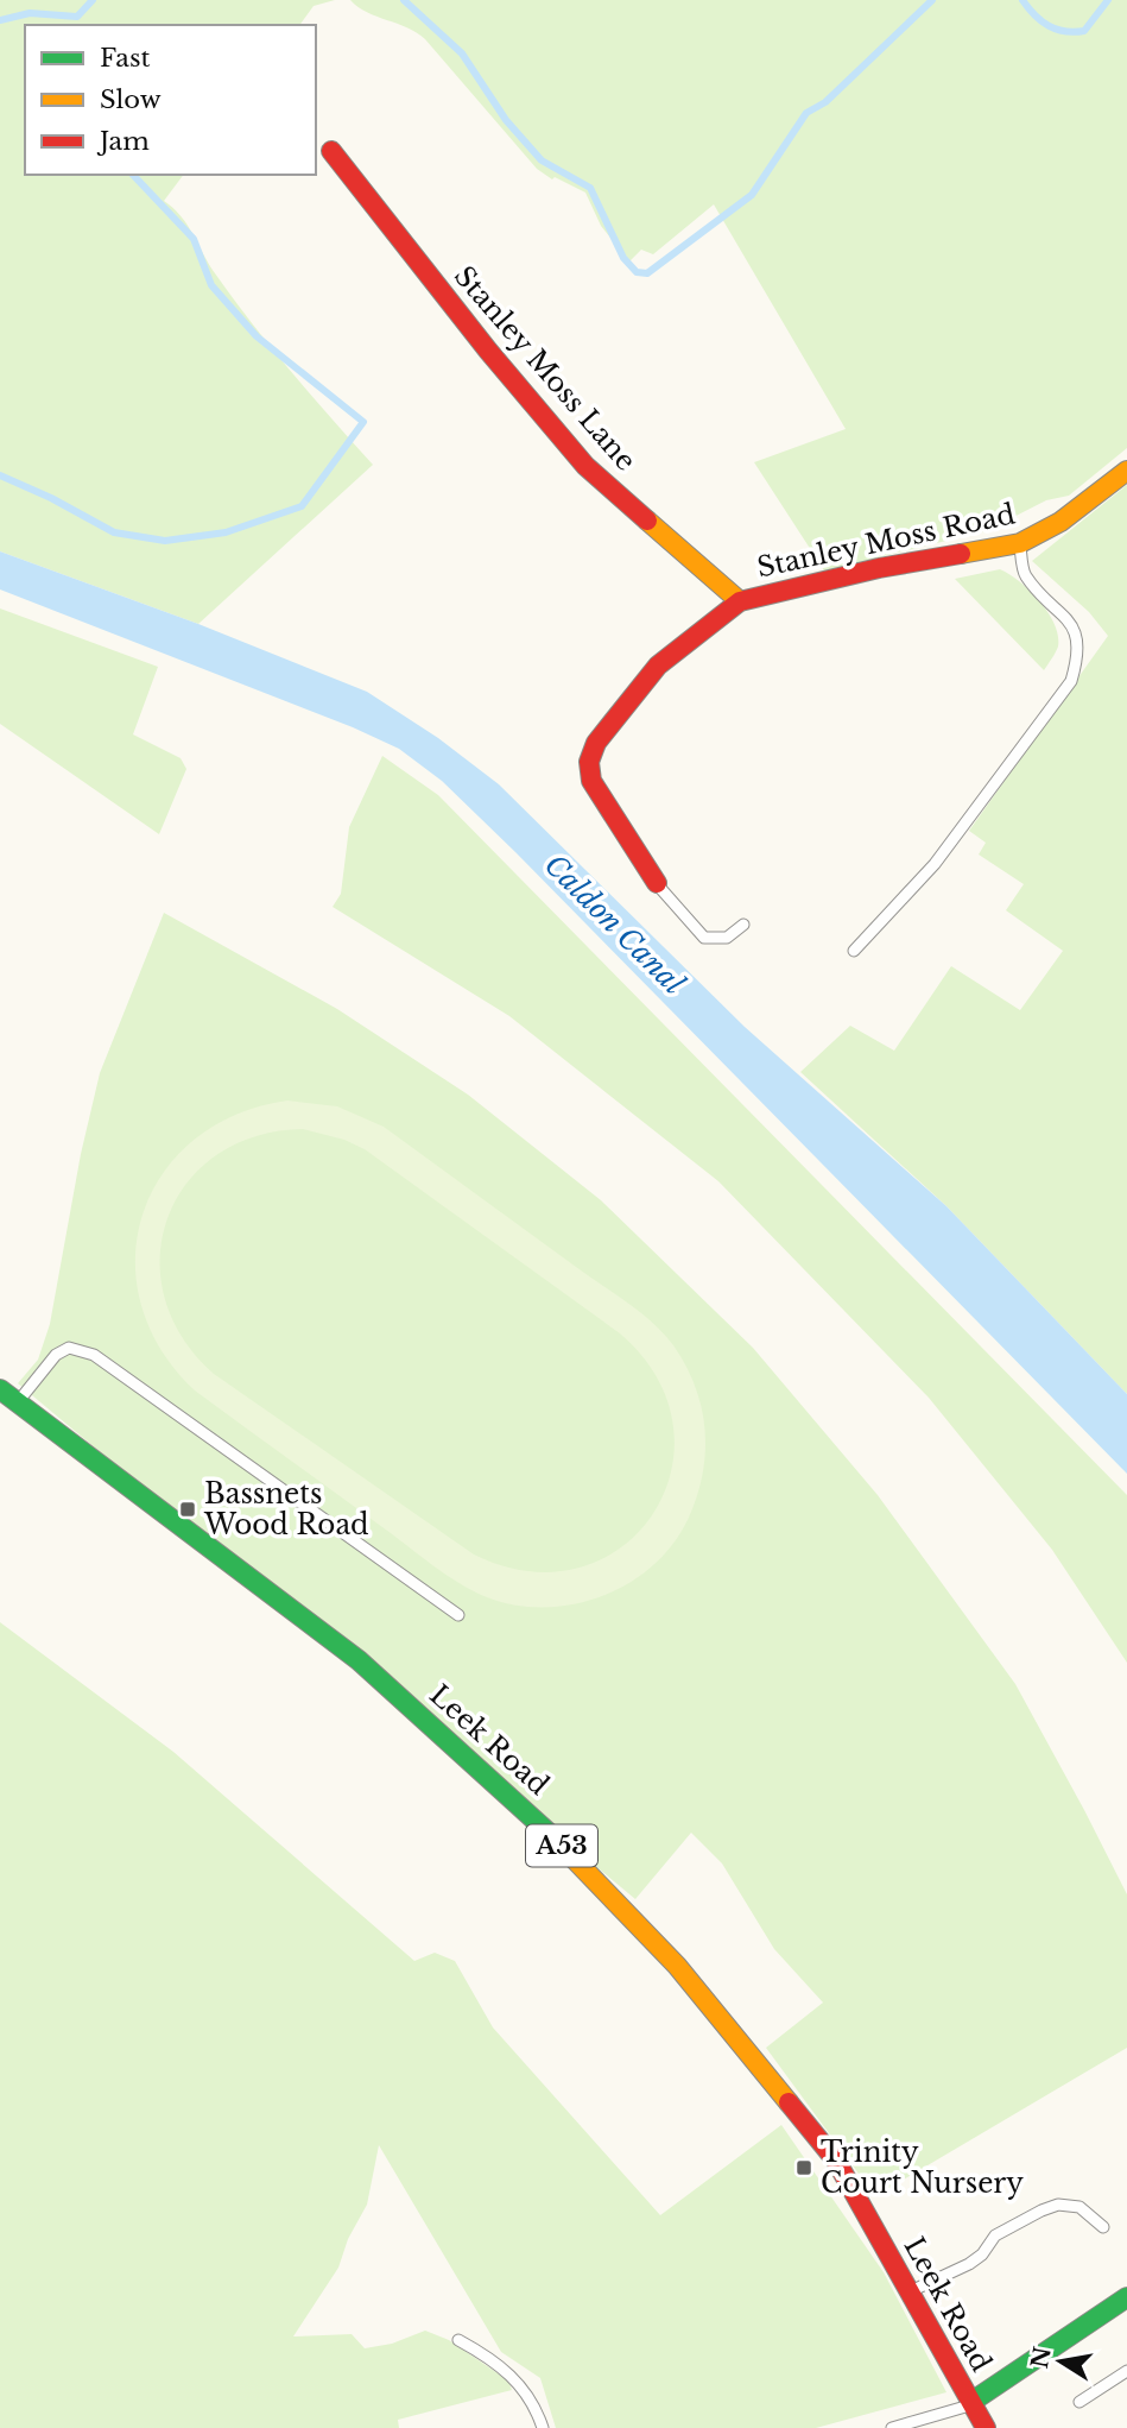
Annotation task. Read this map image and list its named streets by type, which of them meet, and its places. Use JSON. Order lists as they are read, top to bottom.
{
  "streets": {
    "main road": [
      "Stanley Moss Lane",
      "Stanley Moss Road",
      "Leek Road",
      "A53"
    ]
  },
  "crossings": [
    ["Stanley Moss Lane", "Stanley Moss Road"]
  ],
  "water": ["Caldon Canal"],
  "places": {
    "transit": ["Bassnets Wood Road", "Trinity Court Nursery"]
  },
  "legend": ["Fast", "Slow", "Jam"],
  "north": "left"
}
